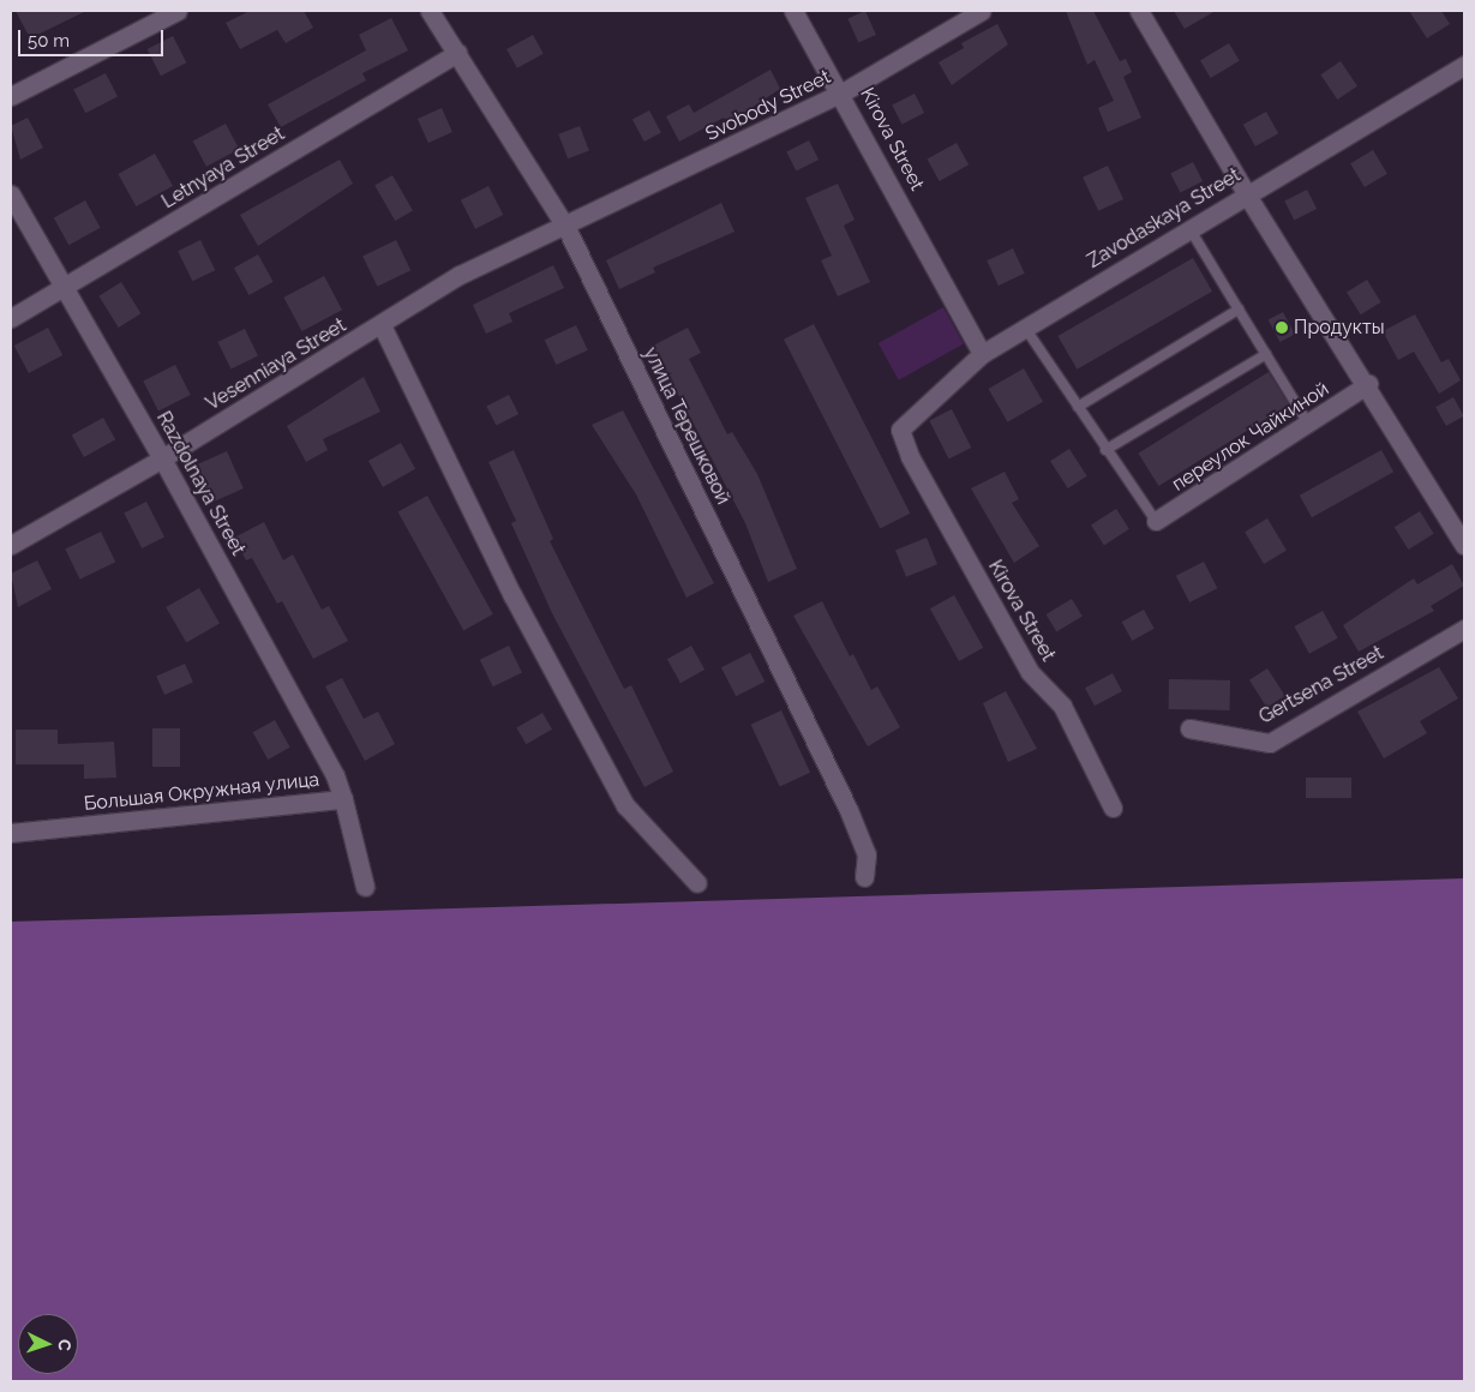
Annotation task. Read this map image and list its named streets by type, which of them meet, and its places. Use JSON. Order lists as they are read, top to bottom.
{
  "streets": {
    "street": [
      "Svobody Street",
      "Kirova Street",
      "Letnyaya Street",
      "Zavodaskaya Street",
      "Vesenniaya Street",
      "улица Терешковой",
      "переулок Чайкиной",
      "Razdolnaya Street",
      "Gertsena Street",
      "Большая Окружная улица"
    ]
  },
  "crossings": [
    ["Svobody Street", "Kirova Street"],
    ["Svobody Street", "Vesenniaya Street"],
    ["Svobody Street", "улица Терешковой"],
    ["Kirova Street", "Zavodaskaya Street"],
    ["Letnyaya Street", "улица Терешковой"],
    ["Letnyaya Street", "Razdolnaya Street"],
    ["Vesenniaya Street", "улица Терешковой"],
    ["Vesenniaya Street", "Razdolnaya Street"],
    ["Razdolnaya Street", "Большая Окружная улица"]
  ],
  "places": ["Продукты"],
  "scale_bar": "50 m",
  "north": "right"
}
